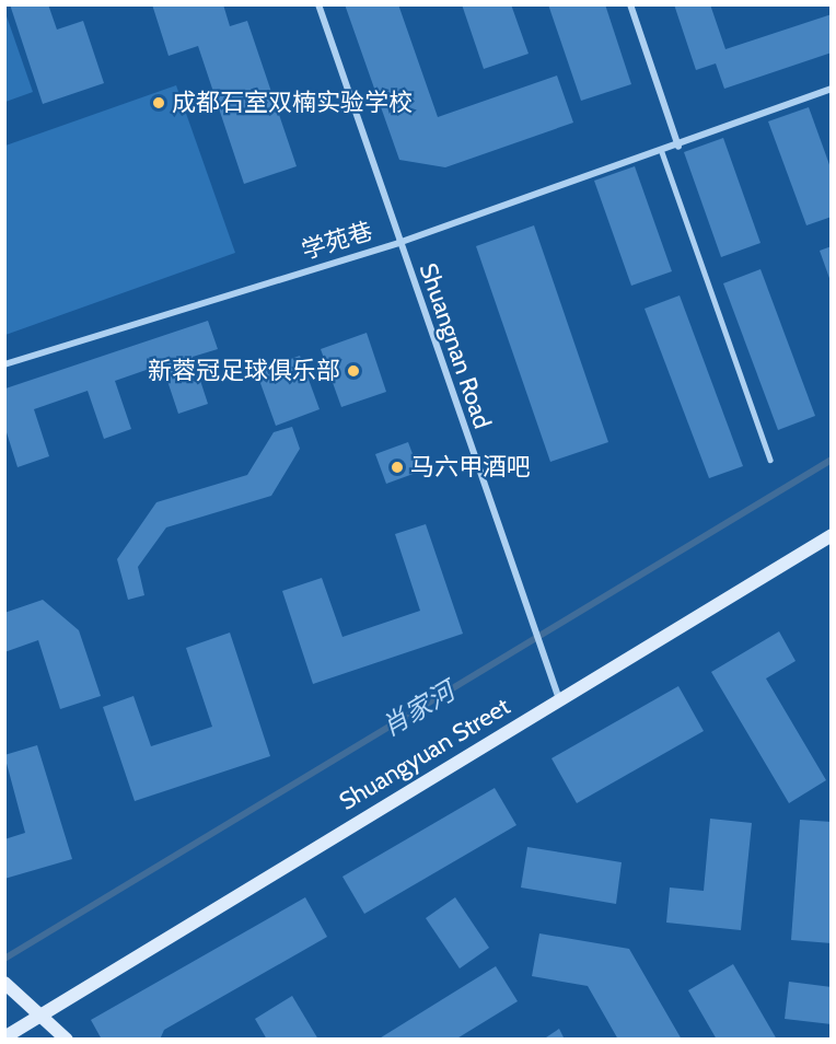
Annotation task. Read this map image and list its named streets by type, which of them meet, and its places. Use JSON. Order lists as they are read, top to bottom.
{
  "streets": {
    "main road": ["Shuangyuan Street"],
    "street": ["学苑巷", "Shuangnan Road"]
  },
  "crossings": [
    ["学苑巷", "Shuangnan Road"],
    ["Shuangnan Road", "Shuangyuan Street"]
  ],
  "water": ["肖家河"],
  "places": ["成都石室双楠实验学校", "新蓉冠足球俱乐部", "马六甲酒吧"]
}
